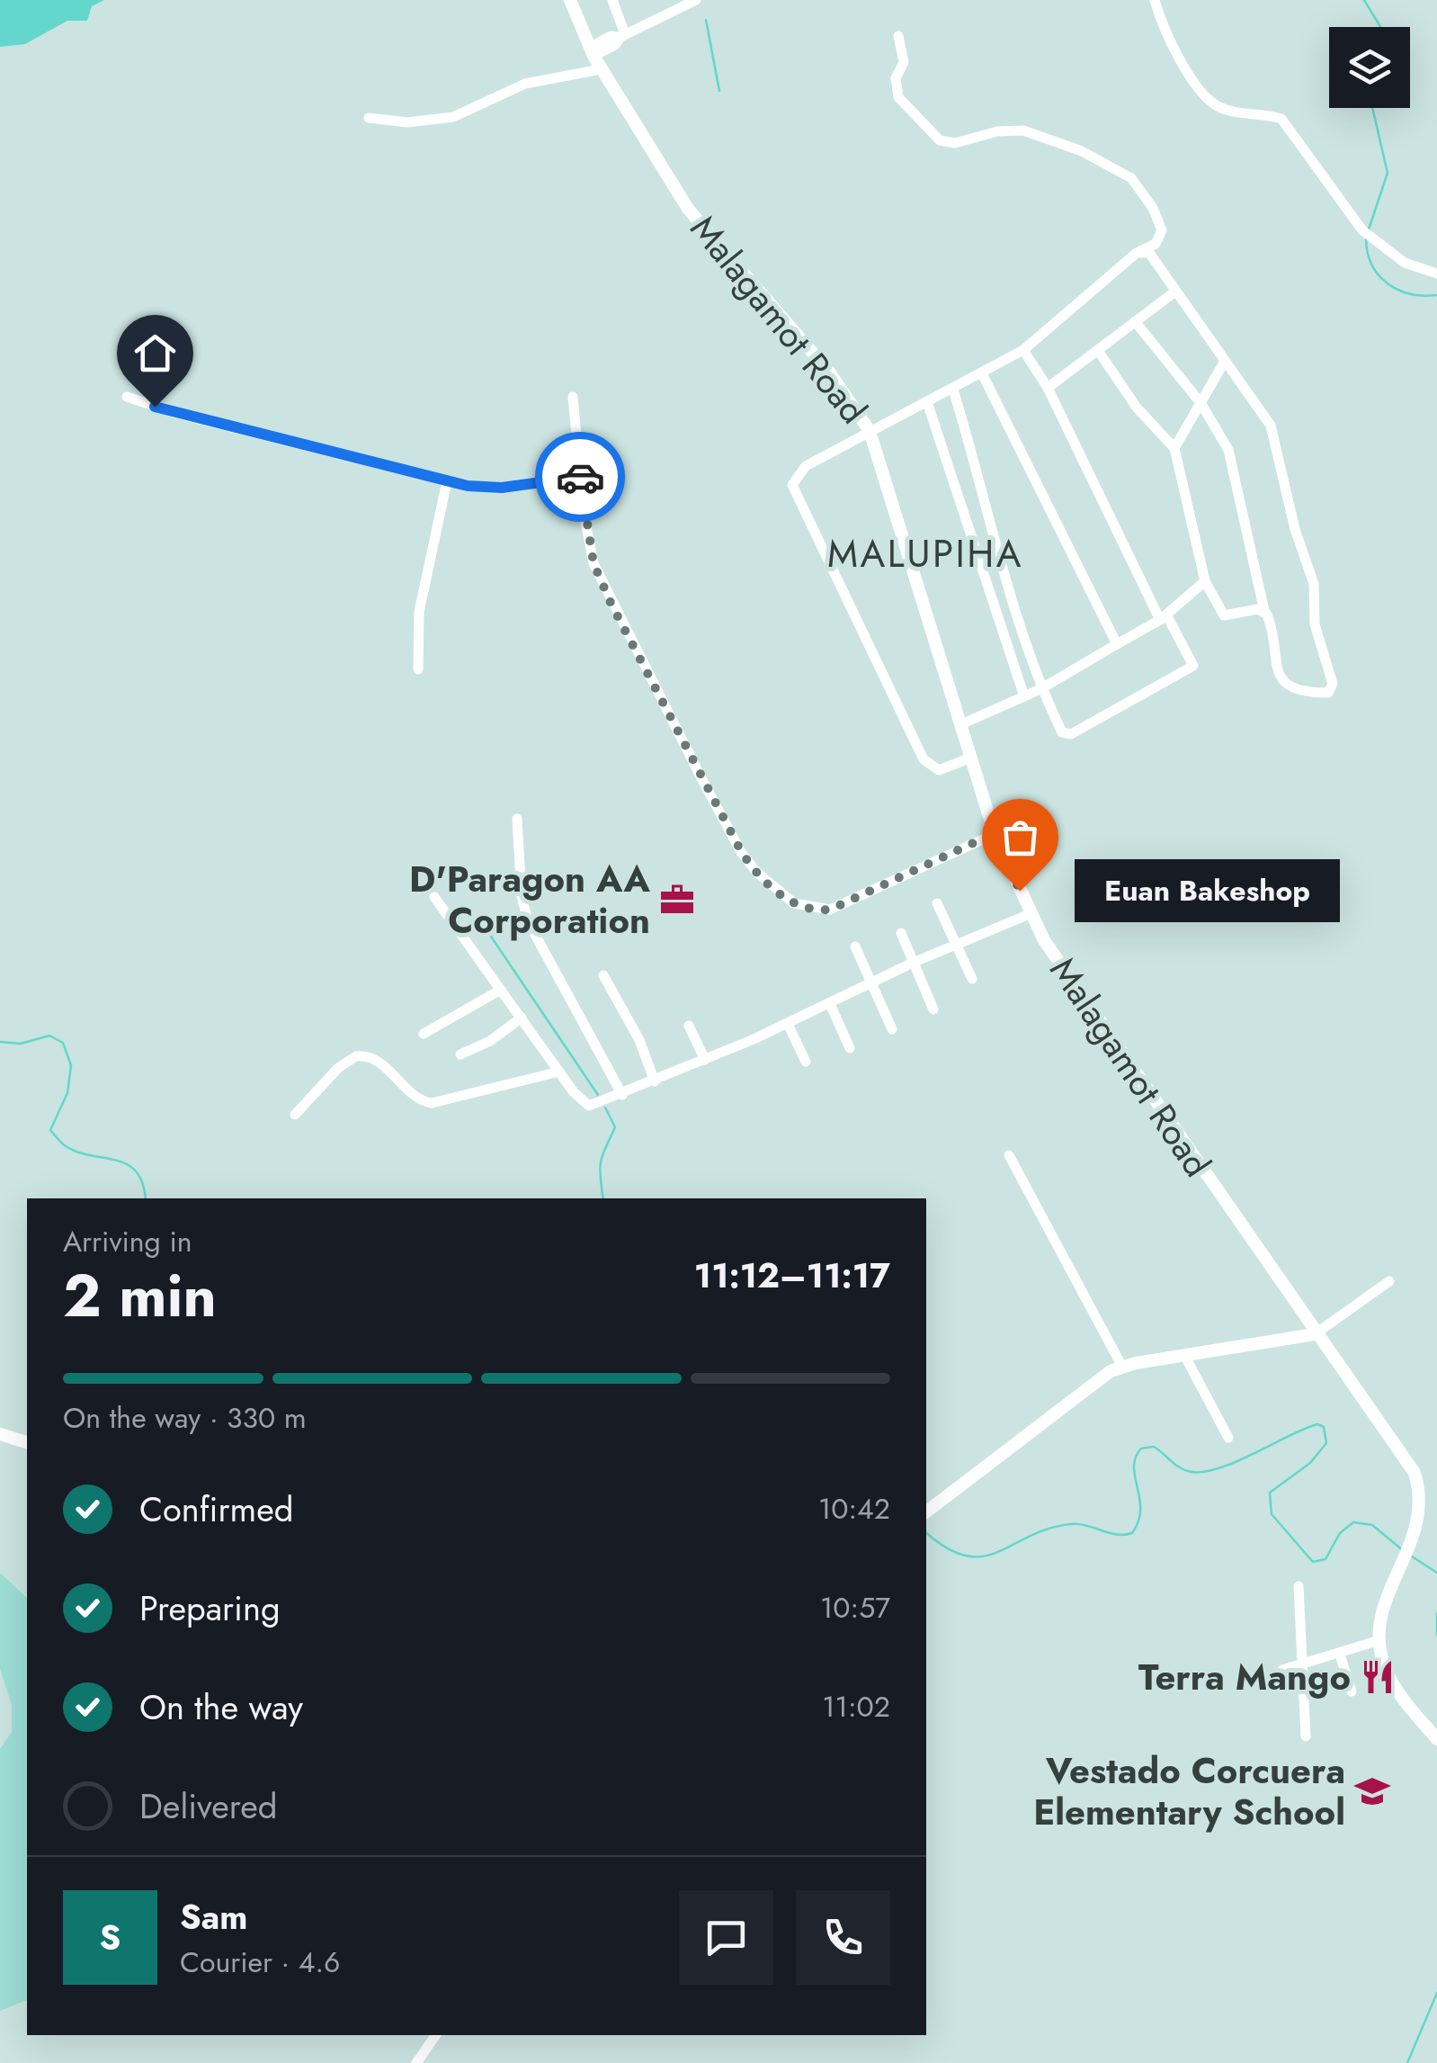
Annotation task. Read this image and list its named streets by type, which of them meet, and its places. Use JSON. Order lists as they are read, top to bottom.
{
  "streets": {
    "street": ["Malagamot Road"]
  },
  "districts": ["MALUPIHA"],
  "places": {
    "other": ["Euan Bakeshop"],
    "office": ["D'Paragon AA Corporation"],
    "restaurant": ["Terra Mango"],
    "school or university": ["Vestado Corcuera Elementary School"]
  },
  "page": {
    "bubble": "Euan Bakeshop",
    "heading": ["2 min", "Arriving in", "11:12–11:17"],
    "panel": ["Sam", "Courier · 4.6"],
    "bar": "On the way · 330 m",
    "list": [
      ["Confirmed", "10:42"],
      ["Preparing", "10:57"],
      ["On the way", "11:02"],
      "Delivered"
    ],
    "round": "S"
  }
}
